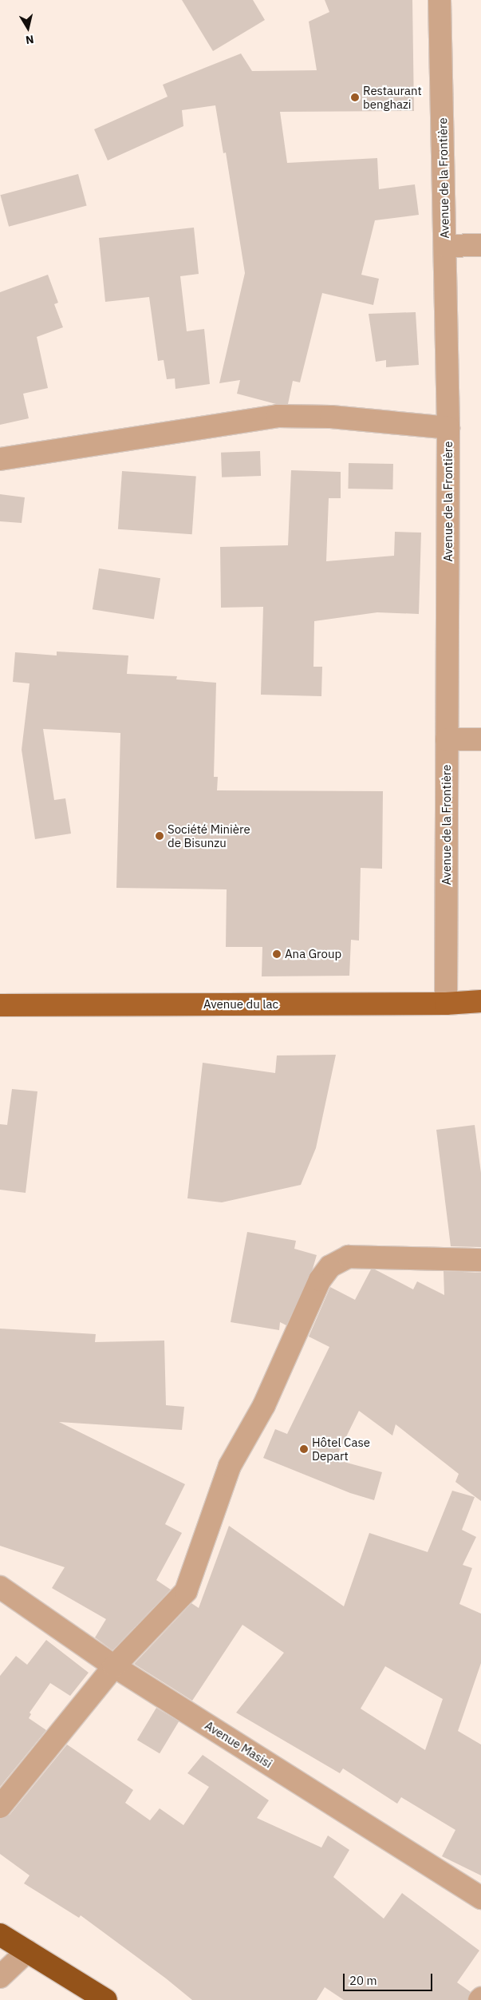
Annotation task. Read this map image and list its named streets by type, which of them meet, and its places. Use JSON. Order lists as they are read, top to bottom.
{
  "streets": {
    "main road": ["Avenue du lac"],
    "street": ["Avenue de la Frontière", "Avenue Masisi"]
  },
  "crossings": [
    ["Avenue de la Frontière", "Avenue du lac"]
  ],
  "places": [
    "Restaurant benghazi",
    "Société Minière de Bisunzu",
    "Ana Group",
    "Hôtel Case Depart"
  ],
  "scale_bar": "20 m",
  "north": "bottom"
}
